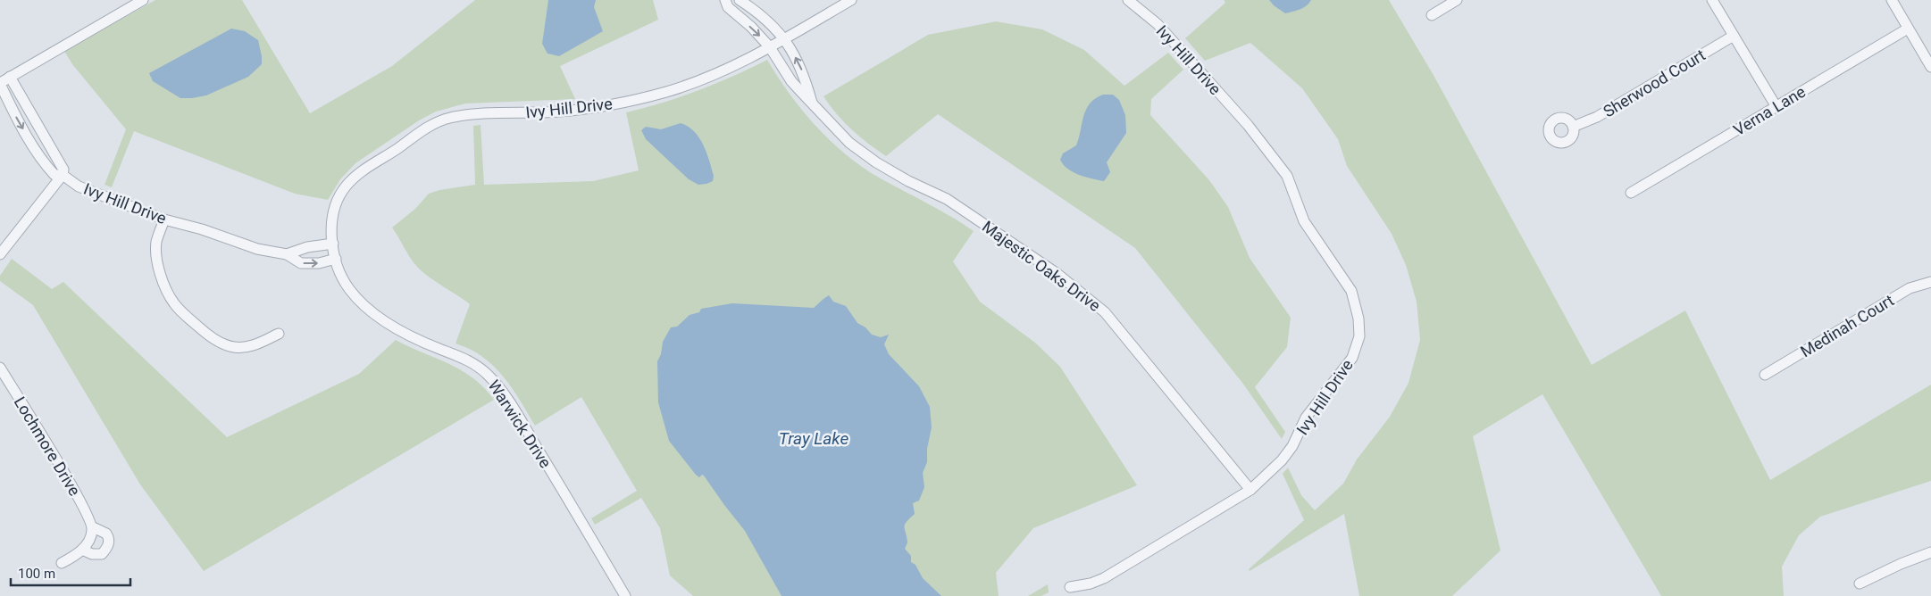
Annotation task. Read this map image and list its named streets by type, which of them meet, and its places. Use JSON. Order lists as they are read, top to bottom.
{
  "streets": {
    "street": [
      "Ivy Hill Drive",
      "Sherwood Court",
      "Verna Lane",
      "Majestic Oaks Drive",
      "Medinah Court",
      "Warwick Drive",
      "Lochmore Drive"
    ]
  },
  "crossings": [
    ["Ivy Hill Drive", "Majestic Oaks Drive"],
    ["Ivy Hill Drive", "Warwick Drive"]
  ],
  "water": ["Tray Lake"],
  "scale_bar": "100 m"
}
